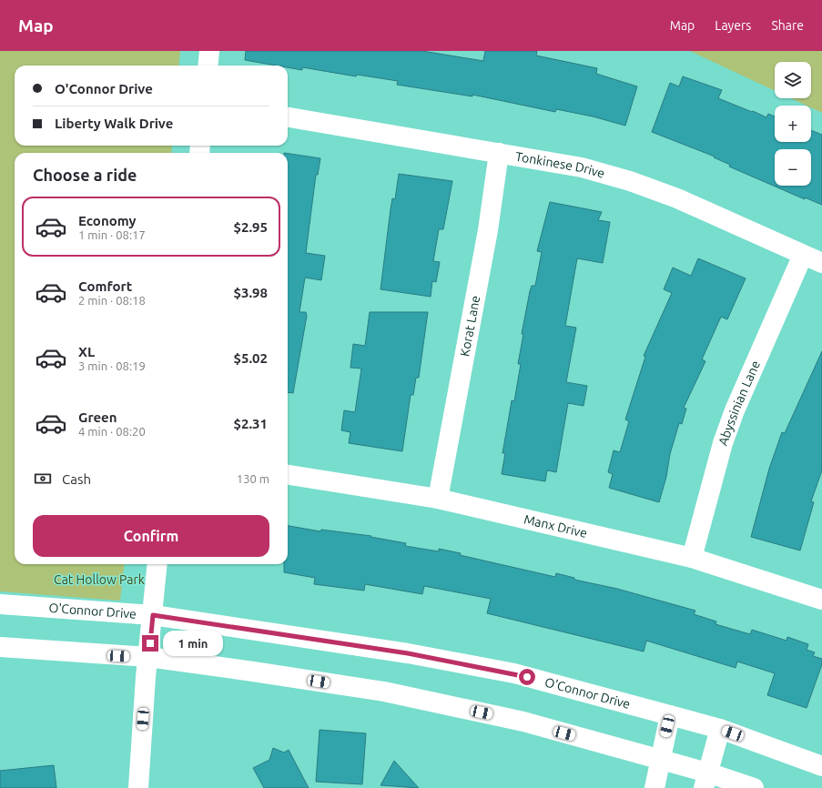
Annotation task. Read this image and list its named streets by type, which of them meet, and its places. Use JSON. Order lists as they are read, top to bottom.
{
  "streets": {
    "street": [
      "Tonkinese Drive",
      "Korat Lane",
      "Abyssinian Lane",
      "Manx Drive",
      "O'Connor Drive"
    ]
  },
  "crossings": [
    ["Tonkinese Drive", "Korat Lane"],
    ["Tonkinese Drive", "Abyssinian Lane"],
    ["Korat Lane", "Manx Drive"],
    ["Abyssinian Lane", "Manx Drive"]
  ],
  "parks": ["Cat Hollow Park"],
  "page": {
    "header": "Map",
    "nav": ["Map", "Layers", "Share"],
    "map_buttons": ["+", "−"],
    "banner": ["O'Connor Drive", "Liberty Walk Drive"],
    "heading": "Choose a ride",
    "list": [
      {
        "name": "Economy",
        "note": "1 min · 08:17",
        "value": "$2.95"
      },
      {
        "name": "Comfort",
        "note": "2 min · 08:18",
        "value": "$3.98"
      },
      {
        "name": "XL",
        "note": "3 min · 08:19",
        "value": "$5.02"
      },
      {
        "name": "Green",
        "note": "4 min · 08:20",
        "value": "$2.31"
      }
    ],
    "pay": ["Cash", "130 m"],
    "buttons": "Confirm",
    "bubble": "1 min"
  }
}
